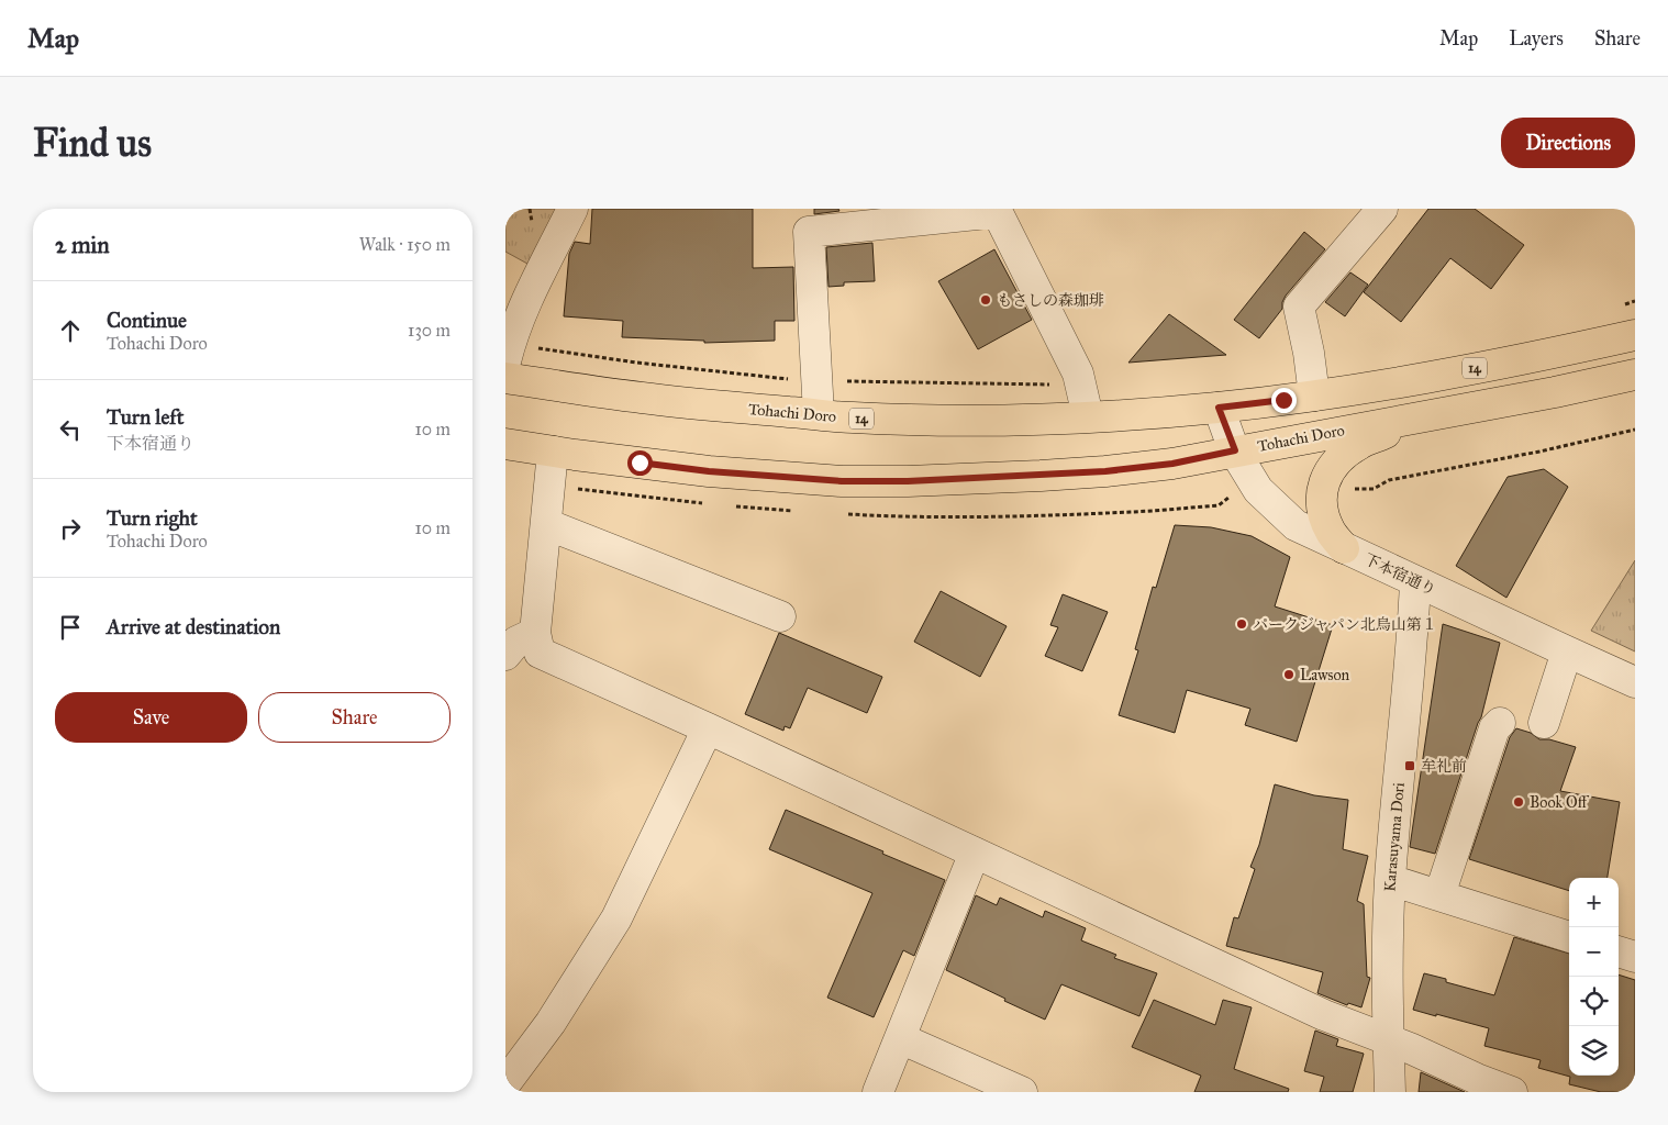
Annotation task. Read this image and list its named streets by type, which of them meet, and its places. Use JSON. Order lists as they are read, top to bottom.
{
  "streets": {
    "main road": ["14", "Tohachi Doro"],
    "street": ["下本宿通り", "Karasuyama Dori"]
  },
  "crossings": [
    ["Tohachi Doro", "下本宿通り"],
    ["下本宿通り", "Karasuyama Dori"]
  ],
  "places": {
    "other": [
      "もさしの森珈琲",
      "パークジャパン北烏山第１",
      "Lawson",
      "Book Off"
    ],
    "transit": ["牟礼前"]
  },
  "page": {
    "header": "Map",
    "nav": ["Map", "Layers", "Share"],
    "buttons": [
      "Directions",
      ["Save", "Share"]
    ],
    "title": "Find us",
    "heading": ["2 min", "Walk · 150 m"],
    "list": [
      ["Continue", "Tohachi Doro", "130 m"],
      ["Turn left", "下本宿通り", "10 m"],
      ["Turn right", "Tohachi Doro", "10 m"],
      "Arrive at destination"
    ],
    "map_buttons": ["+", "−"]
  }
}
